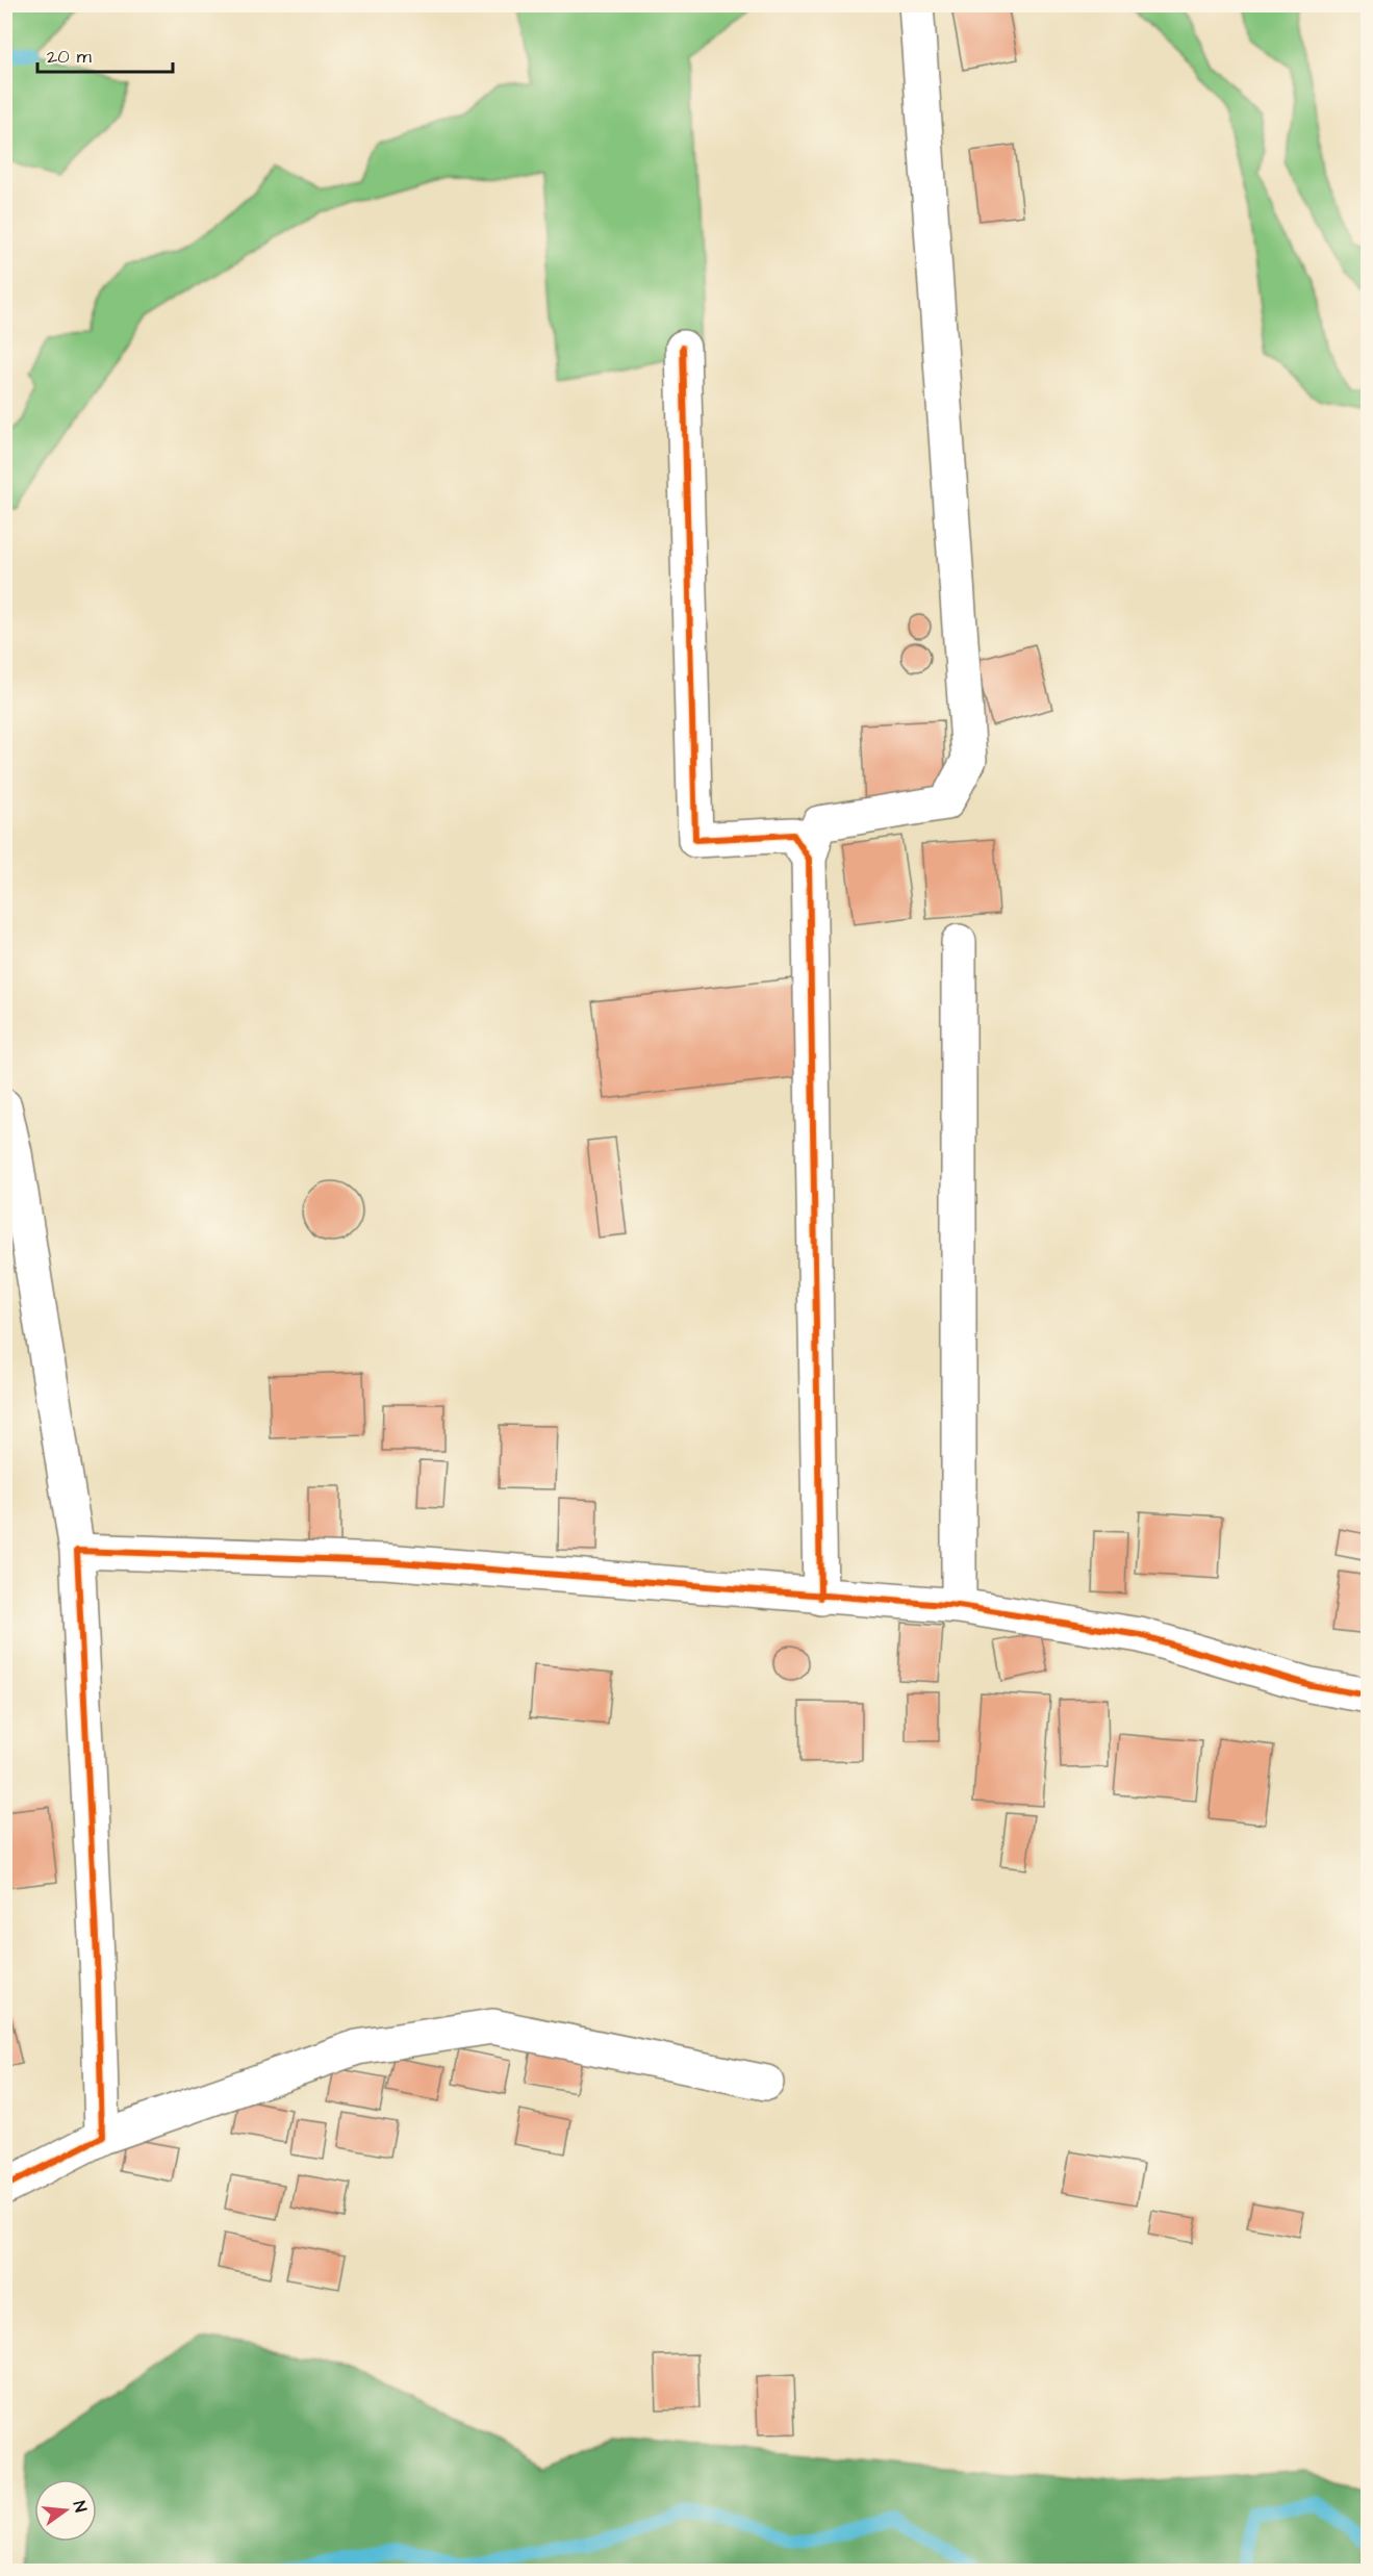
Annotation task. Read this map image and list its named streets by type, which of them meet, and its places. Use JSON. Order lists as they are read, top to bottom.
{
  "scale_bar": "20 m",
  "north": "right"
}
